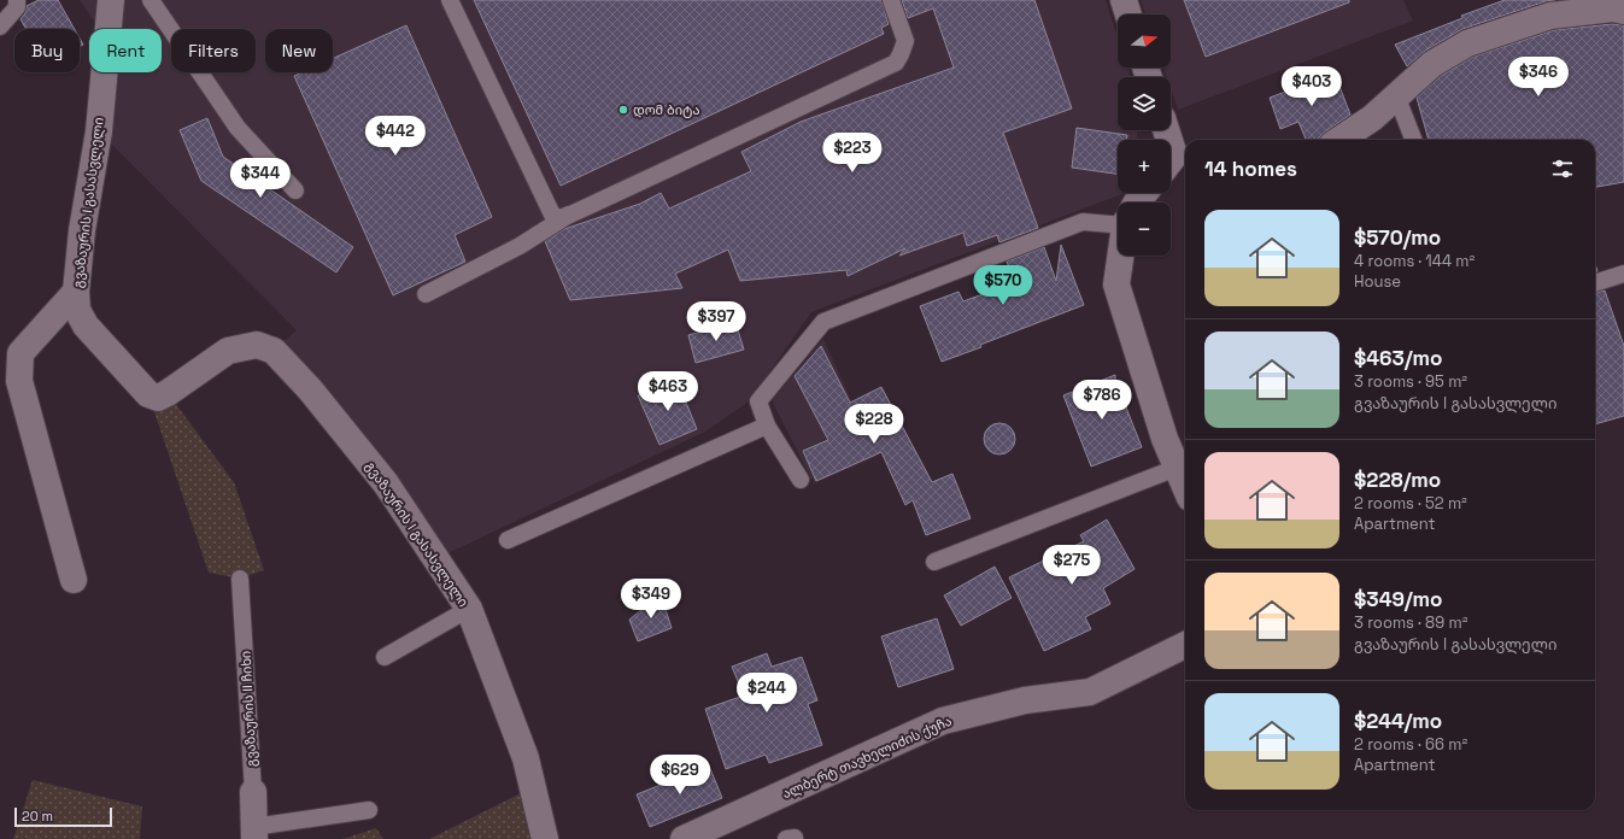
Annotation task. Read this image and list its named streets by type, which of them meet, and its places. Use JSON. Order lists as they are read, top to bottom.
{
  "streets": {
    "street": ["გვაზაურის I გასასვლელი", "გვაზაურის II ჩიხი", "ალბერტ თავხელიძის ქუჩა"]
  },
  "places": ["დომ ბიტა"],
  "scale_bar": "20 m",
  "north": "right",
  "page": {
    "map_buttons": ["+", "−"],
    "chip": [
      "Buy",
      "Rent",
      "Filters",
      "New"
    ],
    "price": [
      "$346",
      "$403",
      "$442",
      "$223",
      "$344",
      "$570",
      "$397",
      "$463",
      "$786",
      "$228",
      "$275",
      "$349",
      "$244",
      "$629"
    ],
    "heading": "14 homes",
    "list": [
      {
        "name": "$570/mo",
        "note": "4 rooms · 144 m² · House"
      },
      {
        "name": "$463/mo",
        "note": "3 rooms · 95 m² · გვაზაურის I გასასვლელი"
      },
      {
        "name": "$228/mo",
        "note": "2 rooms · 52 m² · Apartment"
      },
      {
        "name": "$349/mo",
        "note": "3 rooms · 89 m² · გვაზაურის I გასასვლელი"
      },
      {
        "name": "$244/mo",
        "note": "2 rooms · 66 m² · Apartment"
      }
    ],
    "scale": "20 m"
  }
}
